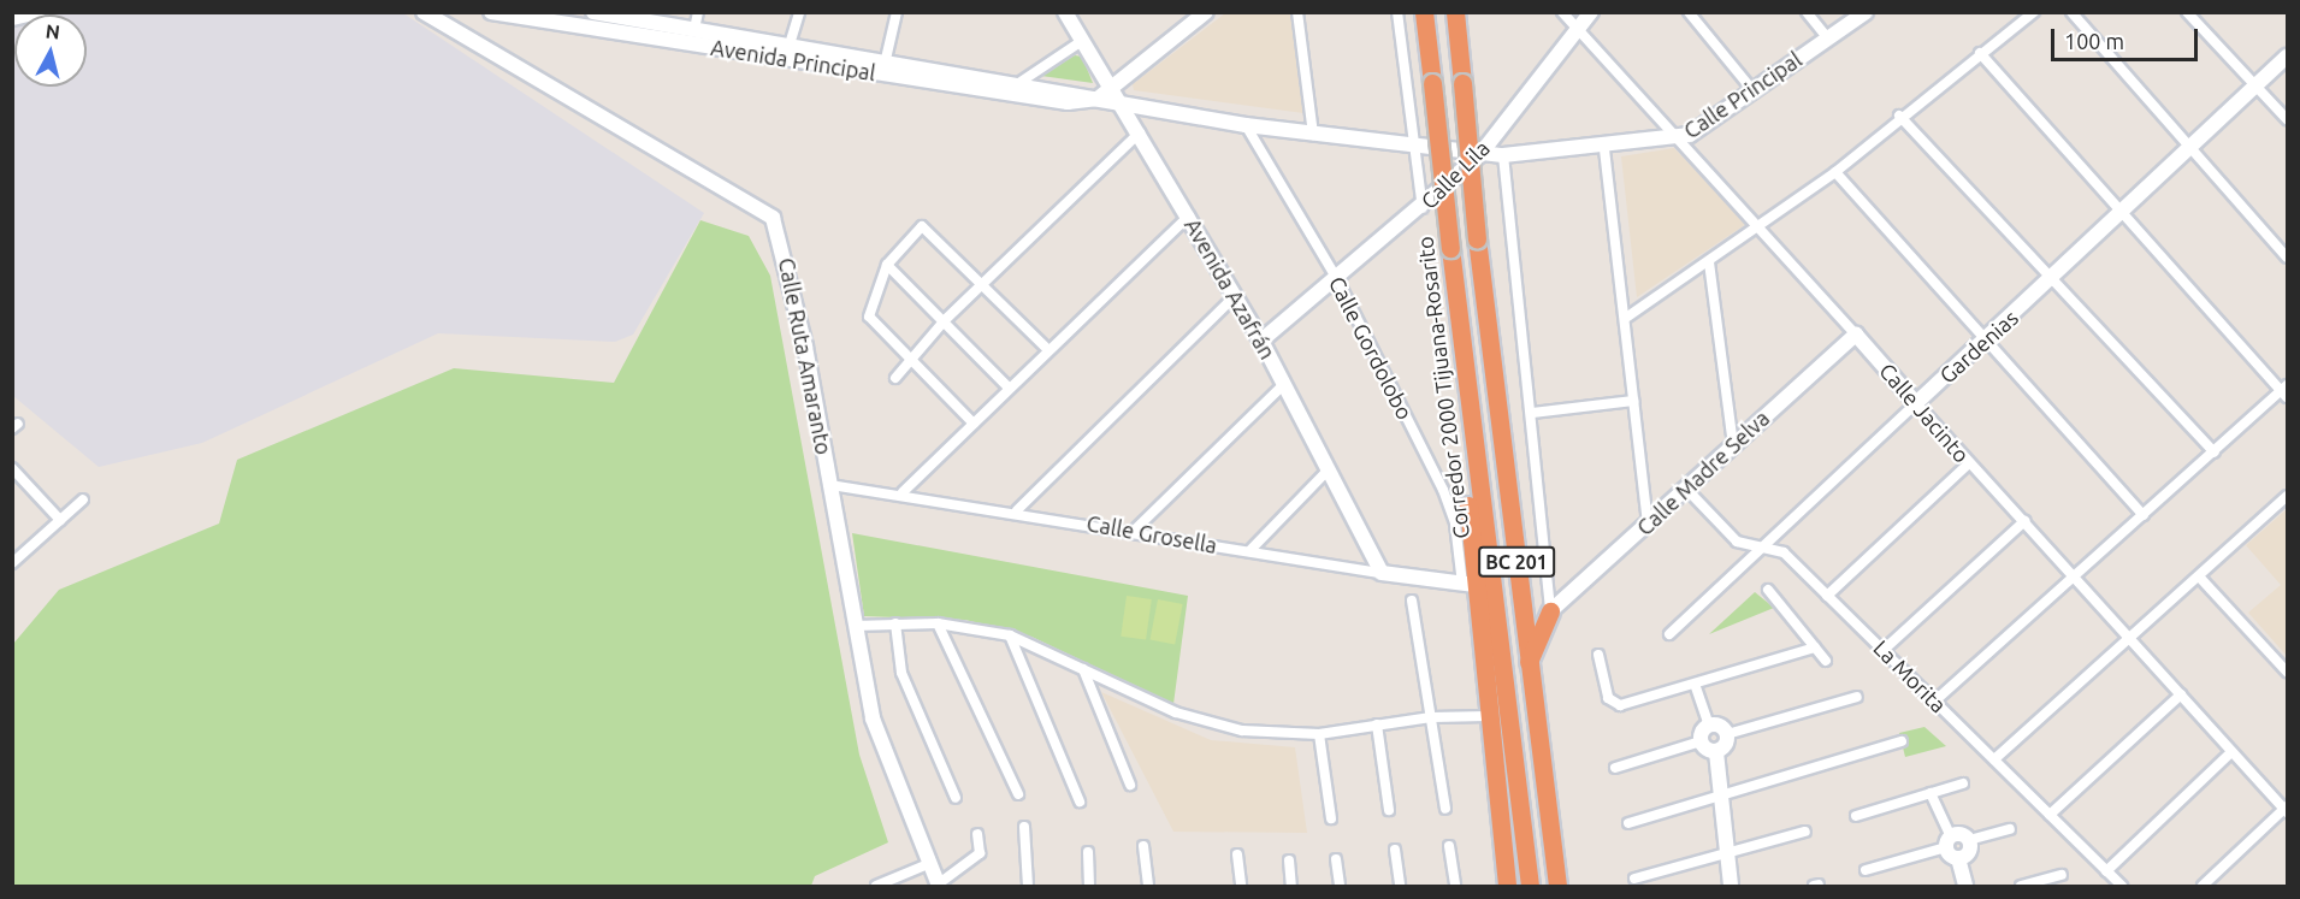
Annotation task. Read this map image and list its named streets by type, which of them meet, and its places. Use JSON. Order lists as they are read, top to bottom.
{
  "streets": {
    "highway": ["Corredor 2000 Tijuana-Rosarito", "BC 201"],
    "street": [
      "Avenida Principal",
      "Calle Principal",
      "Calle Lila",
      "Avenida Azafrán",
      "Gardenias",
      "Calle Gordolobo",
      "Calle Ruta Amaranto",
      "Calle Jacinto",
      "Calle Madre Selva",
      "Calle Grosella",
      "La Morita"
    ]
  },
  "crossings": [
    ["Avenida Principal", "Calle Principal"],
    ["Avenida Principal", "Calle Lila"],
    ["Avenida Principal", "Avenida Azafrán"],
    ["Avenida Principal", "Calle Gordolobo"],
    ["Calle Principal", "Calle Lila"],
    ["Calle Principal", "Calle Jacinto"],
    ["Calle Lila", "Avenida Azafrán"],
    ["Calle Lila", "Calle Gordolobo"],
    ["Calle Lila", "Calle Jacinto"],
    ["Avenida Azafrán", "Calle Grosella"],
    ["Gardenias", "Calle Jacinto"],
    ["Gardenias", "La Morita"],
    ["Calle Gordolobo", "Calle Grosella"],
    ["Calle Ruta Amaranto", "Calle Grosella"],
    ["Calle Jacinto", "Calle Madre Selva"],
    ["Calle Madre Selva", "La Morita"]
  ],
  "scale_bar": "100 m",
  "north": "top"
}
